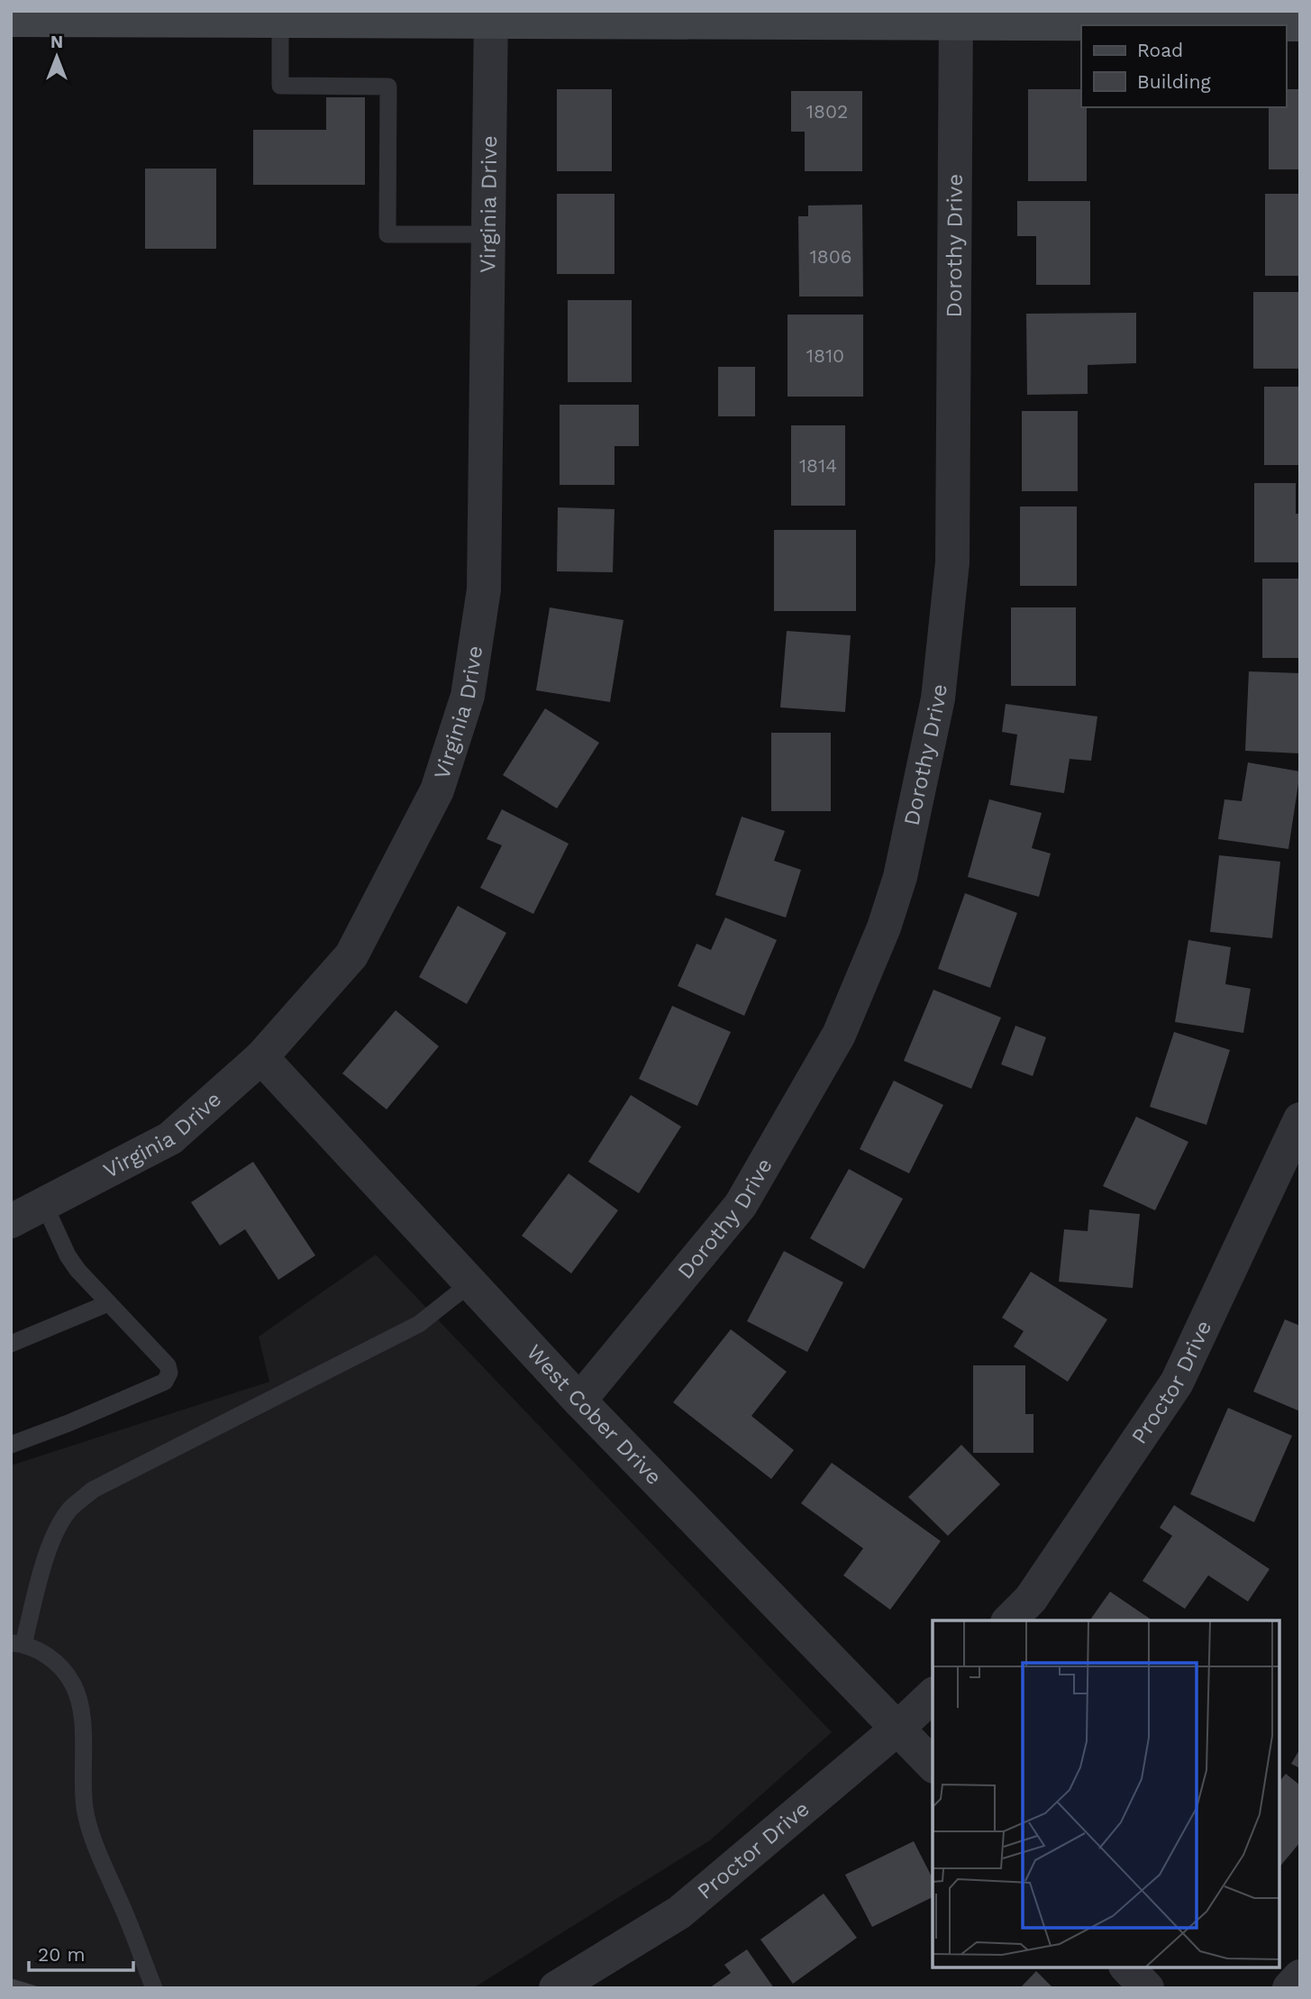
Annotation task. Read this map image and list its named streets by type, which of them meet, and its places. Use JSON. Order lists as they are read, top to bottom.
{
  "streets": {
    "street": [
      "Virginia Drive",
      "Dorothy Drive",
      "Proctor Drive",
      "West Cober Drive"
    ]
  },
  "crossings": [
    ["Virginia Drive", "West Cober Drive"],
    ["Dorothy Drive", "West Cober Drive"],
    ["Proctor Drive", "West Cober Drive"]
  ],
  "house_numbers": [
    "1802",
    "1806",
    "1810",
    "1814"
  ],
  "legend": ["Road", "Building"],
  "scale_bar": "20 m",
  "north": "top"
}
